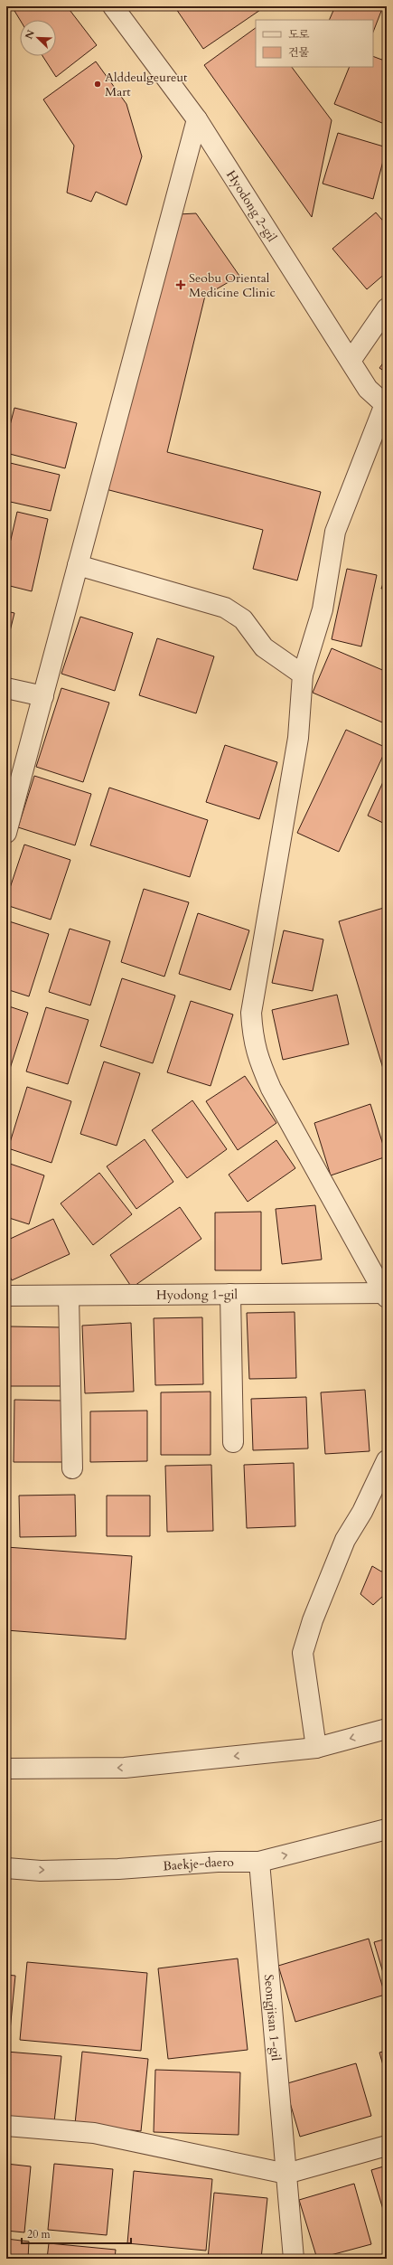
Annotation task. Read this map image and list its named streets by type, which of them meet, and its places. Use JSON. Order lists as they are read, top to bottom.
{
  "streets": {
    "street": [
      "Hyodong 2-gil",
      "Hyodong 1-gil",
      "Baekje-daero",
      "Seongjisan 1-gil"
    ]
  },
  "crossings": [
    ["Baekje-daero", "Seongjisan 1-gil"]
  ],
  "places": {
    "other": ["Alddeulgeureut Mart"],
    "health": ["Seobu Oriental Medicine Clinic"]
  },
  "legend": ["도로", "건물"],
  "scale_bar": "20 m",
  "north": "top left"
}
